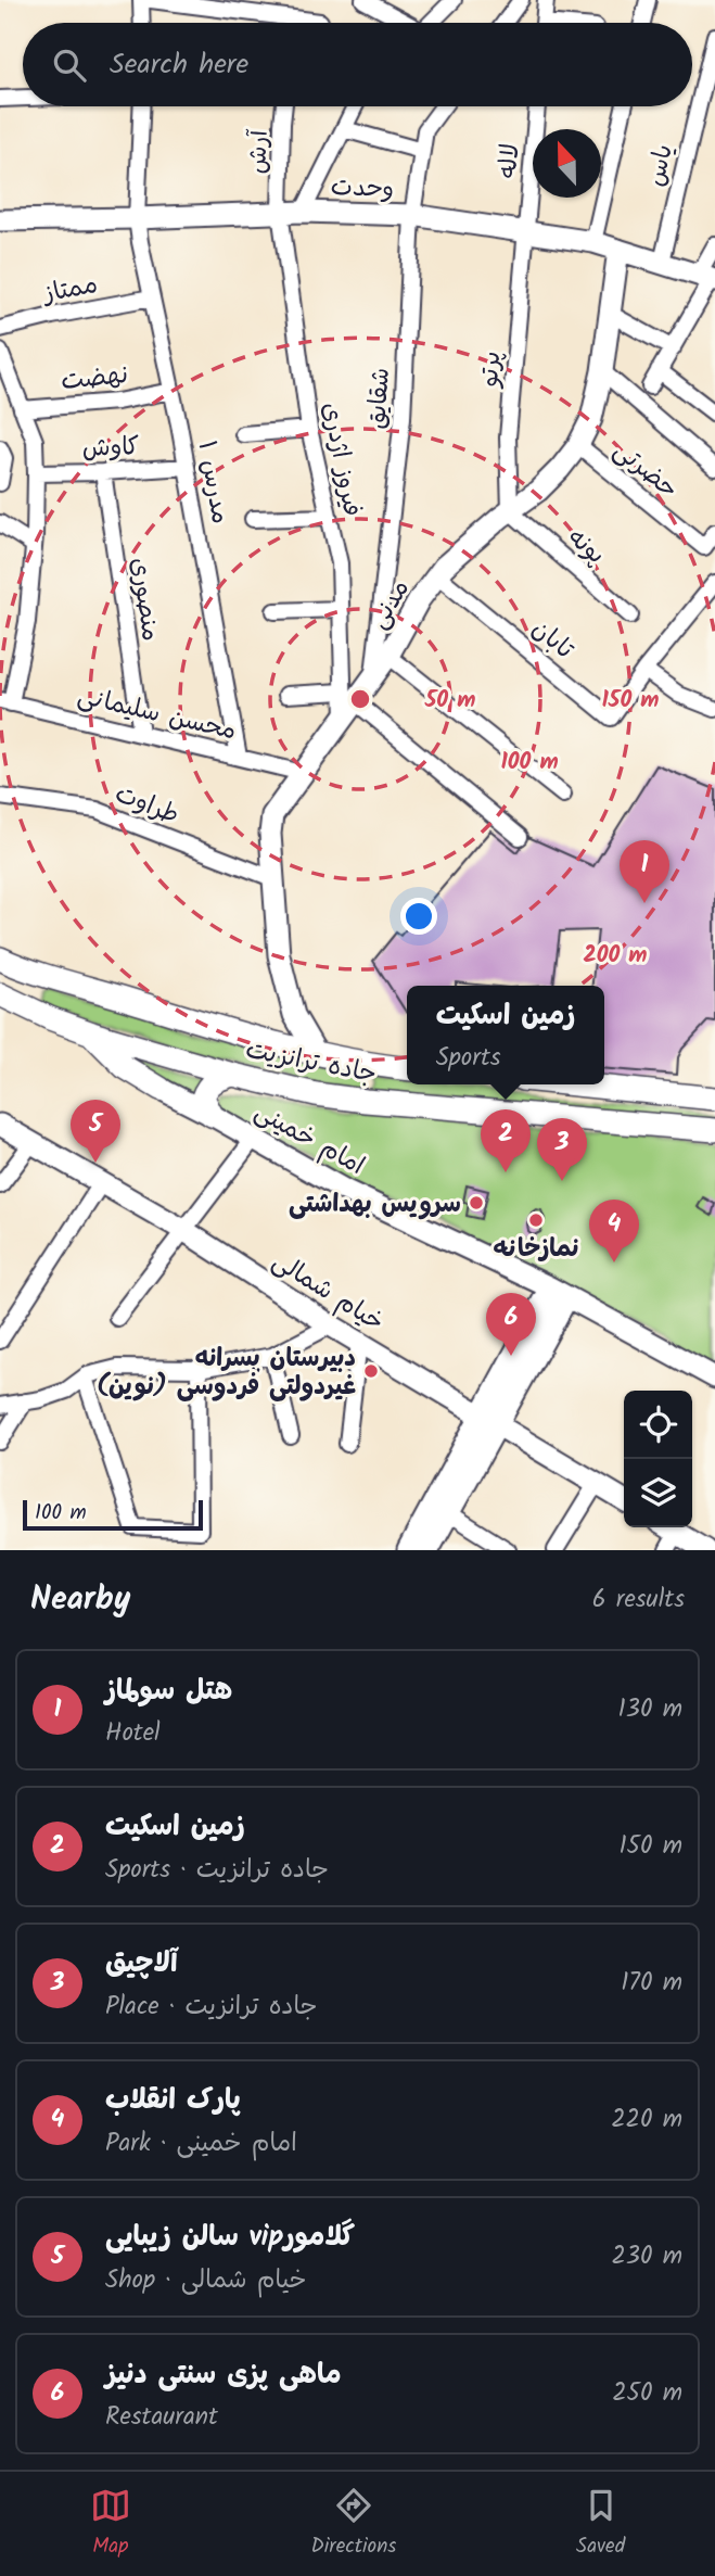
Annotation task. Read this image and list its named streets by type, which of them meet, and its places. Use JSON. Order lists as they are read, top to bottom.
{
  "streets": {
    "main road": ["جاده ترانزیت", "امام خمینی"],
    "street": [
      "آرش",
      "لاله",
      "یاس",
      "وحدت",
      "ممتاز",
      "پرتو",
      "نهضت",
      "شقایق",
      "کاوش",
      "فیروز اژدری",
      "حضرتی",
      "مدرس ۱",
      "پونه",
      "منصوری",
      "مدنی",
      "تابان",
      "محسن سلیمانی",
      "طراوت",
      "خیام شمالی"
    ]
  },
  "crossings": [
    ["آرش", "وحدت"],
    ["آرش", "فیروز اژدری"],
    ["لاله", "وحدت"],
    ["لاله", "پرتو"],
    ["یاس", "وحدت"],
    ["وحدت", "پرتو"],
    ["وحدت", "شقایق"],
    ["وحدت", "فیروز اژدری"],
    ["وحدت", "مدرس ۱"],
    ["وحدت", "مدنی"],
    ["ممتاز", "مدرس ۱"],
    ["پرتو", "پونه"],
    ["پرتو", "مدنی"],
    ["نهضت", "مدرس ۱"],
    ["شقایق", "مدنی"],
    ["کاوش", "مدرس ۱"],
    ["کاوش", "منصوری"],
    ["فیروز اژدری", "مدنی"],
    ["حضرتی", "مدنی"],
    ["مدرس ۱", "محسن سلیمانی"],
    ["پونه", "مدنی"],
    ["منصوری", "محسن سلیمانی"],
    ["مدنی", "تابان"],
    ["مدنی", "محسن سلیمانی"],
    ["مدنی", "طراوت"],
    ["مدنی", "جاده ترانزیت"],
    ["جاده ترانزیت", "امام خمینی"]
  ],
  "places": ["سرویس بهداشتی", "نمازخانه", "دبیرستان پسرانه غیردولتی فردوسی (نوین)"],
  "scale_bar": "100 m",
  "north": "top",
  "page": {
    "search": "Search here",
    "pins": [
      "1",
      "5",
      "2",
      "3",
      "4",
      "6"
    ],
    "popup": ["زمین اسکیت", "Sports"],
    "scale": "100 m",
    "heading": ["Nearby", "6 results"],
    "list": [
      {
        "mark": "1",
        "name": "هتل سولماز",
        "note": "Hotel",
        "value": "130 m"
      },
      {
        "mark": "2",
        "name": "زمین اسکیت",
        "note": "Sports · جاده ترانزیت",
        "value": "150 m"
      },
      {
        "mark": "3",
        "name": "آلاچیق",
        "note": "Place · جاده ترانزیت",
        "value": "170 m"
      },
      {
        "mark": "4",
        "name": "پارک انقلاب",
        "note": "Park · امام خمینی",
        "value": "220 m"
      },
      {
        "mark": "5",
        "name": "سالن زیبایی vipگلامور",
        "note": "Shop · خیام شمالی",
        "value": "230 m"
      },
      {
        "mark": "6",
        "name": "ماهی پزی سنتی دنیز",
        "note": "Restaurant",
        "value": "250 m"
      }
    ],
    "nav": ["Map", "Directions", "Saved"]
  },
  "rings": [
    "50 m",
    "150 m",
    "100 m",
    "200 m"
  ]
}
